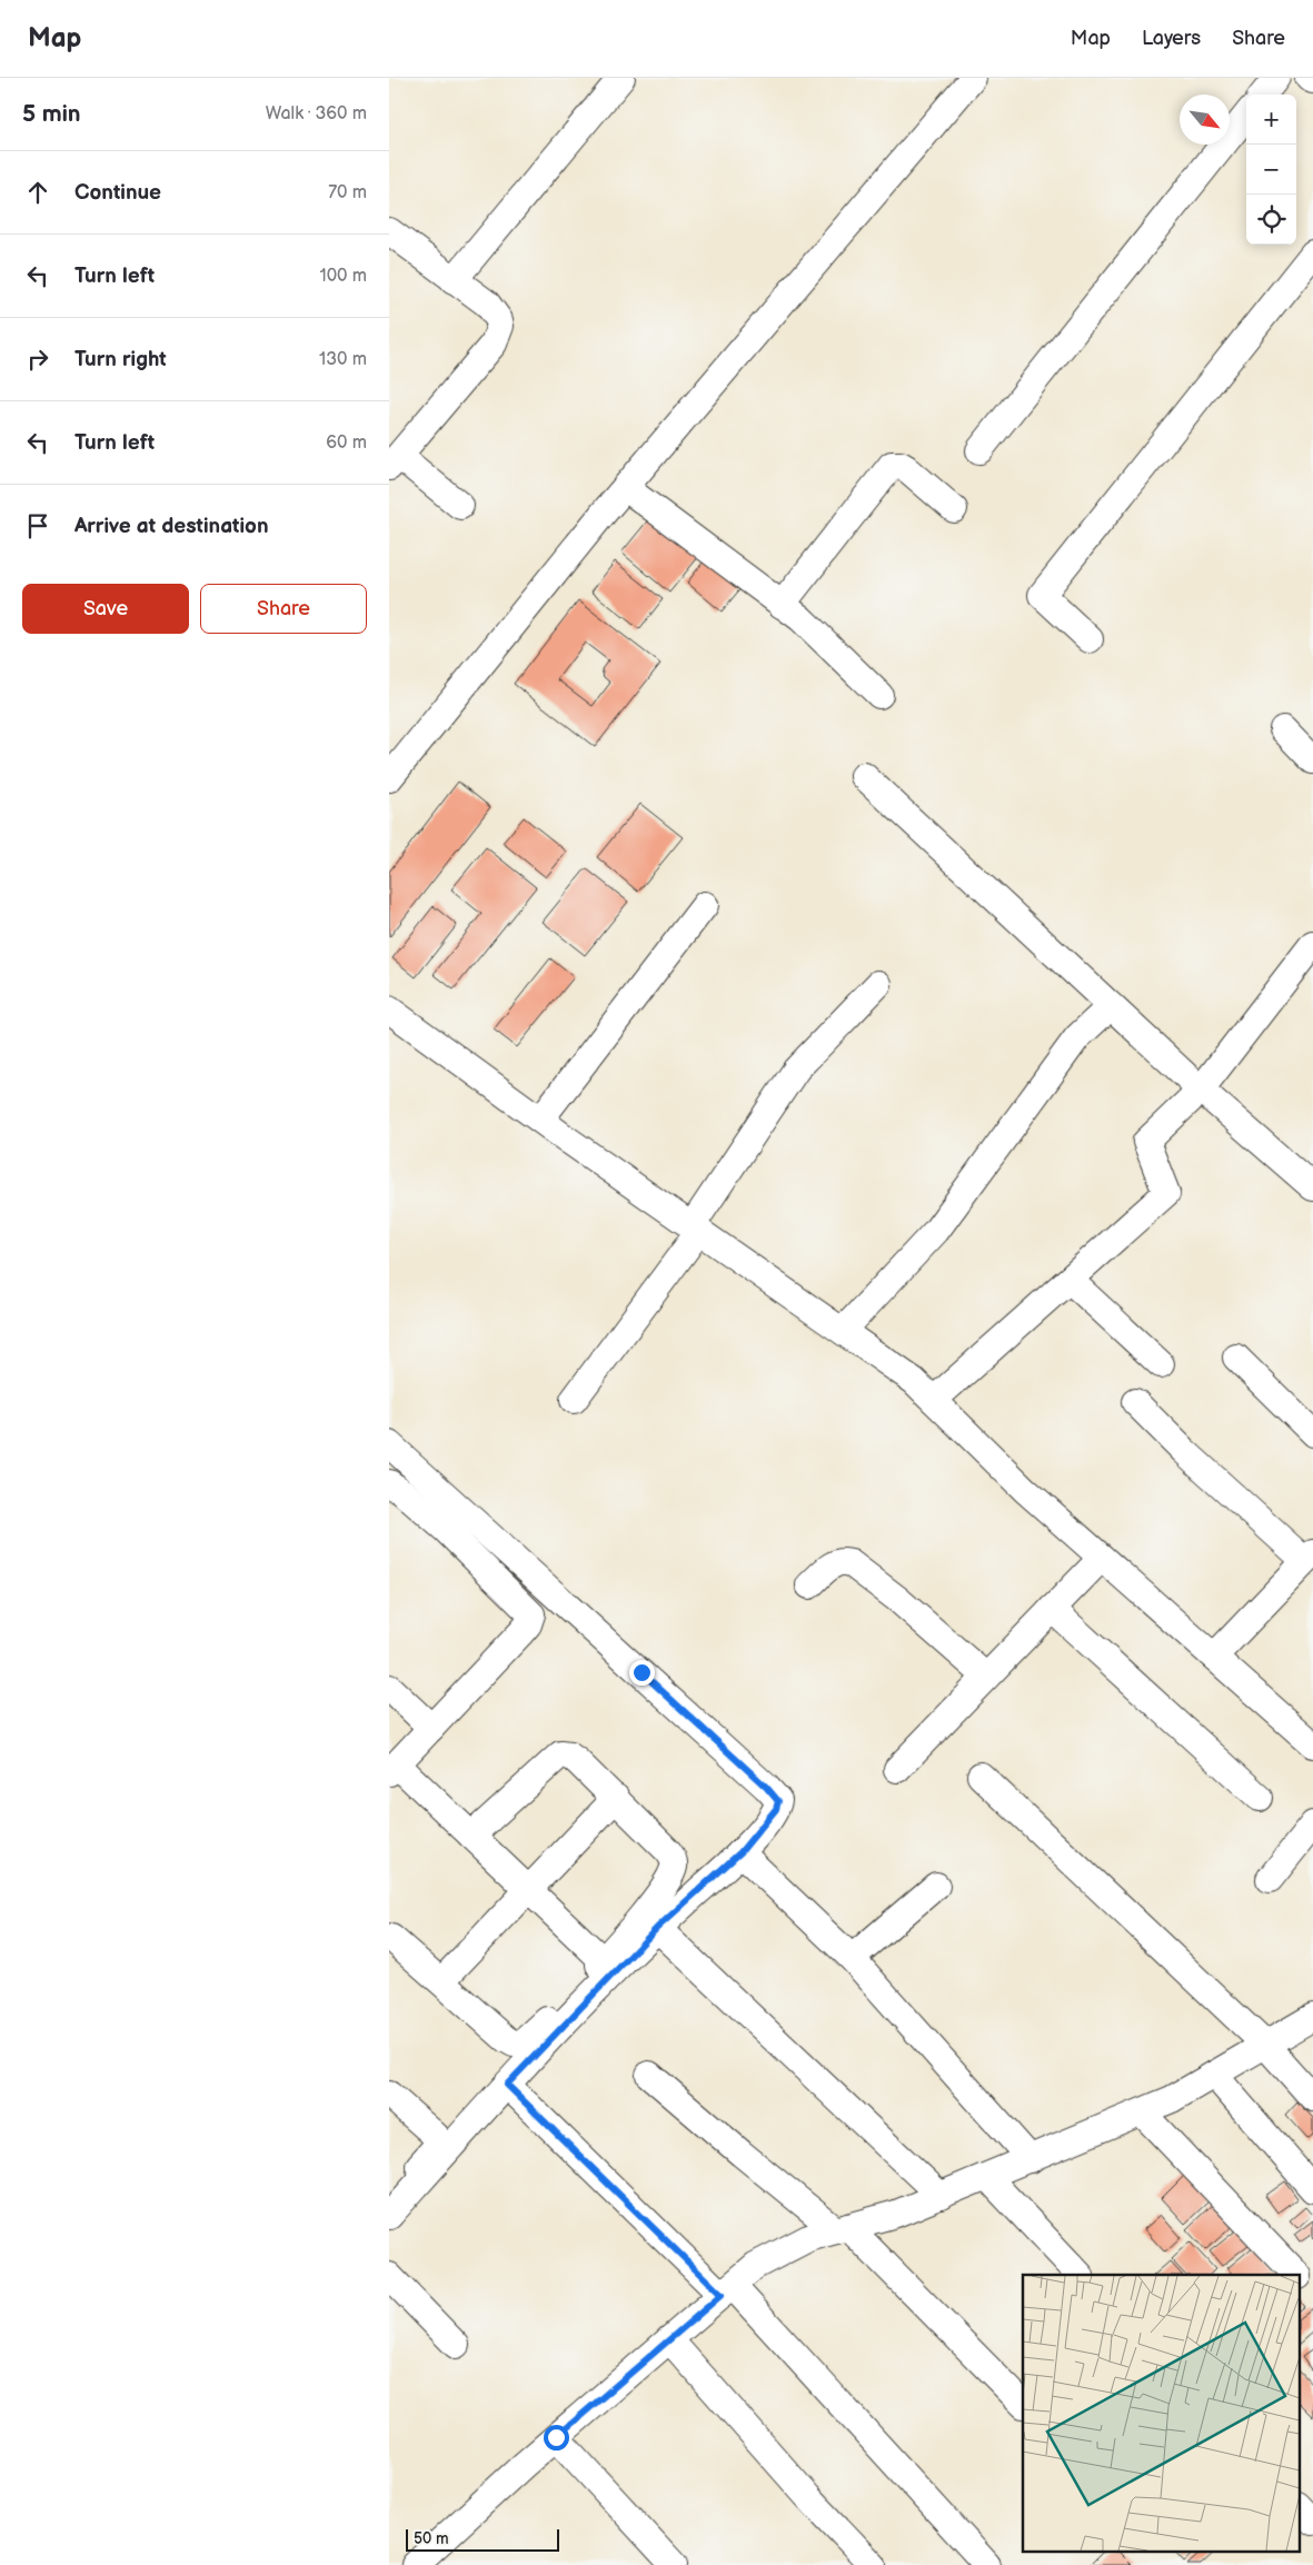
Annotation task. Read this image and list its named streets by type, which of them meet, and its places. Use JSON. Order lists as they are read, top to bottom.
{
  "scale_bar": "50 m",
  "north": "bottom right",
  "page": {
    "header": "Map",
    "nav": ["Map", "Layers", "Share"],
    "heading": ["5 min", "Walk · 360 m"],
    "map_buttons": ["+", "−"],
    "list": [
      ["Continue", "70 m"],
      ["Turn left", "100 m"],
      ["Turn right", "130 m"],
      ["Turn left", "60 m"],
      "Arrive at destination"
    ],
    "buttons": ["Save", "Share"],
    "scale": "50 m"
  }
}
